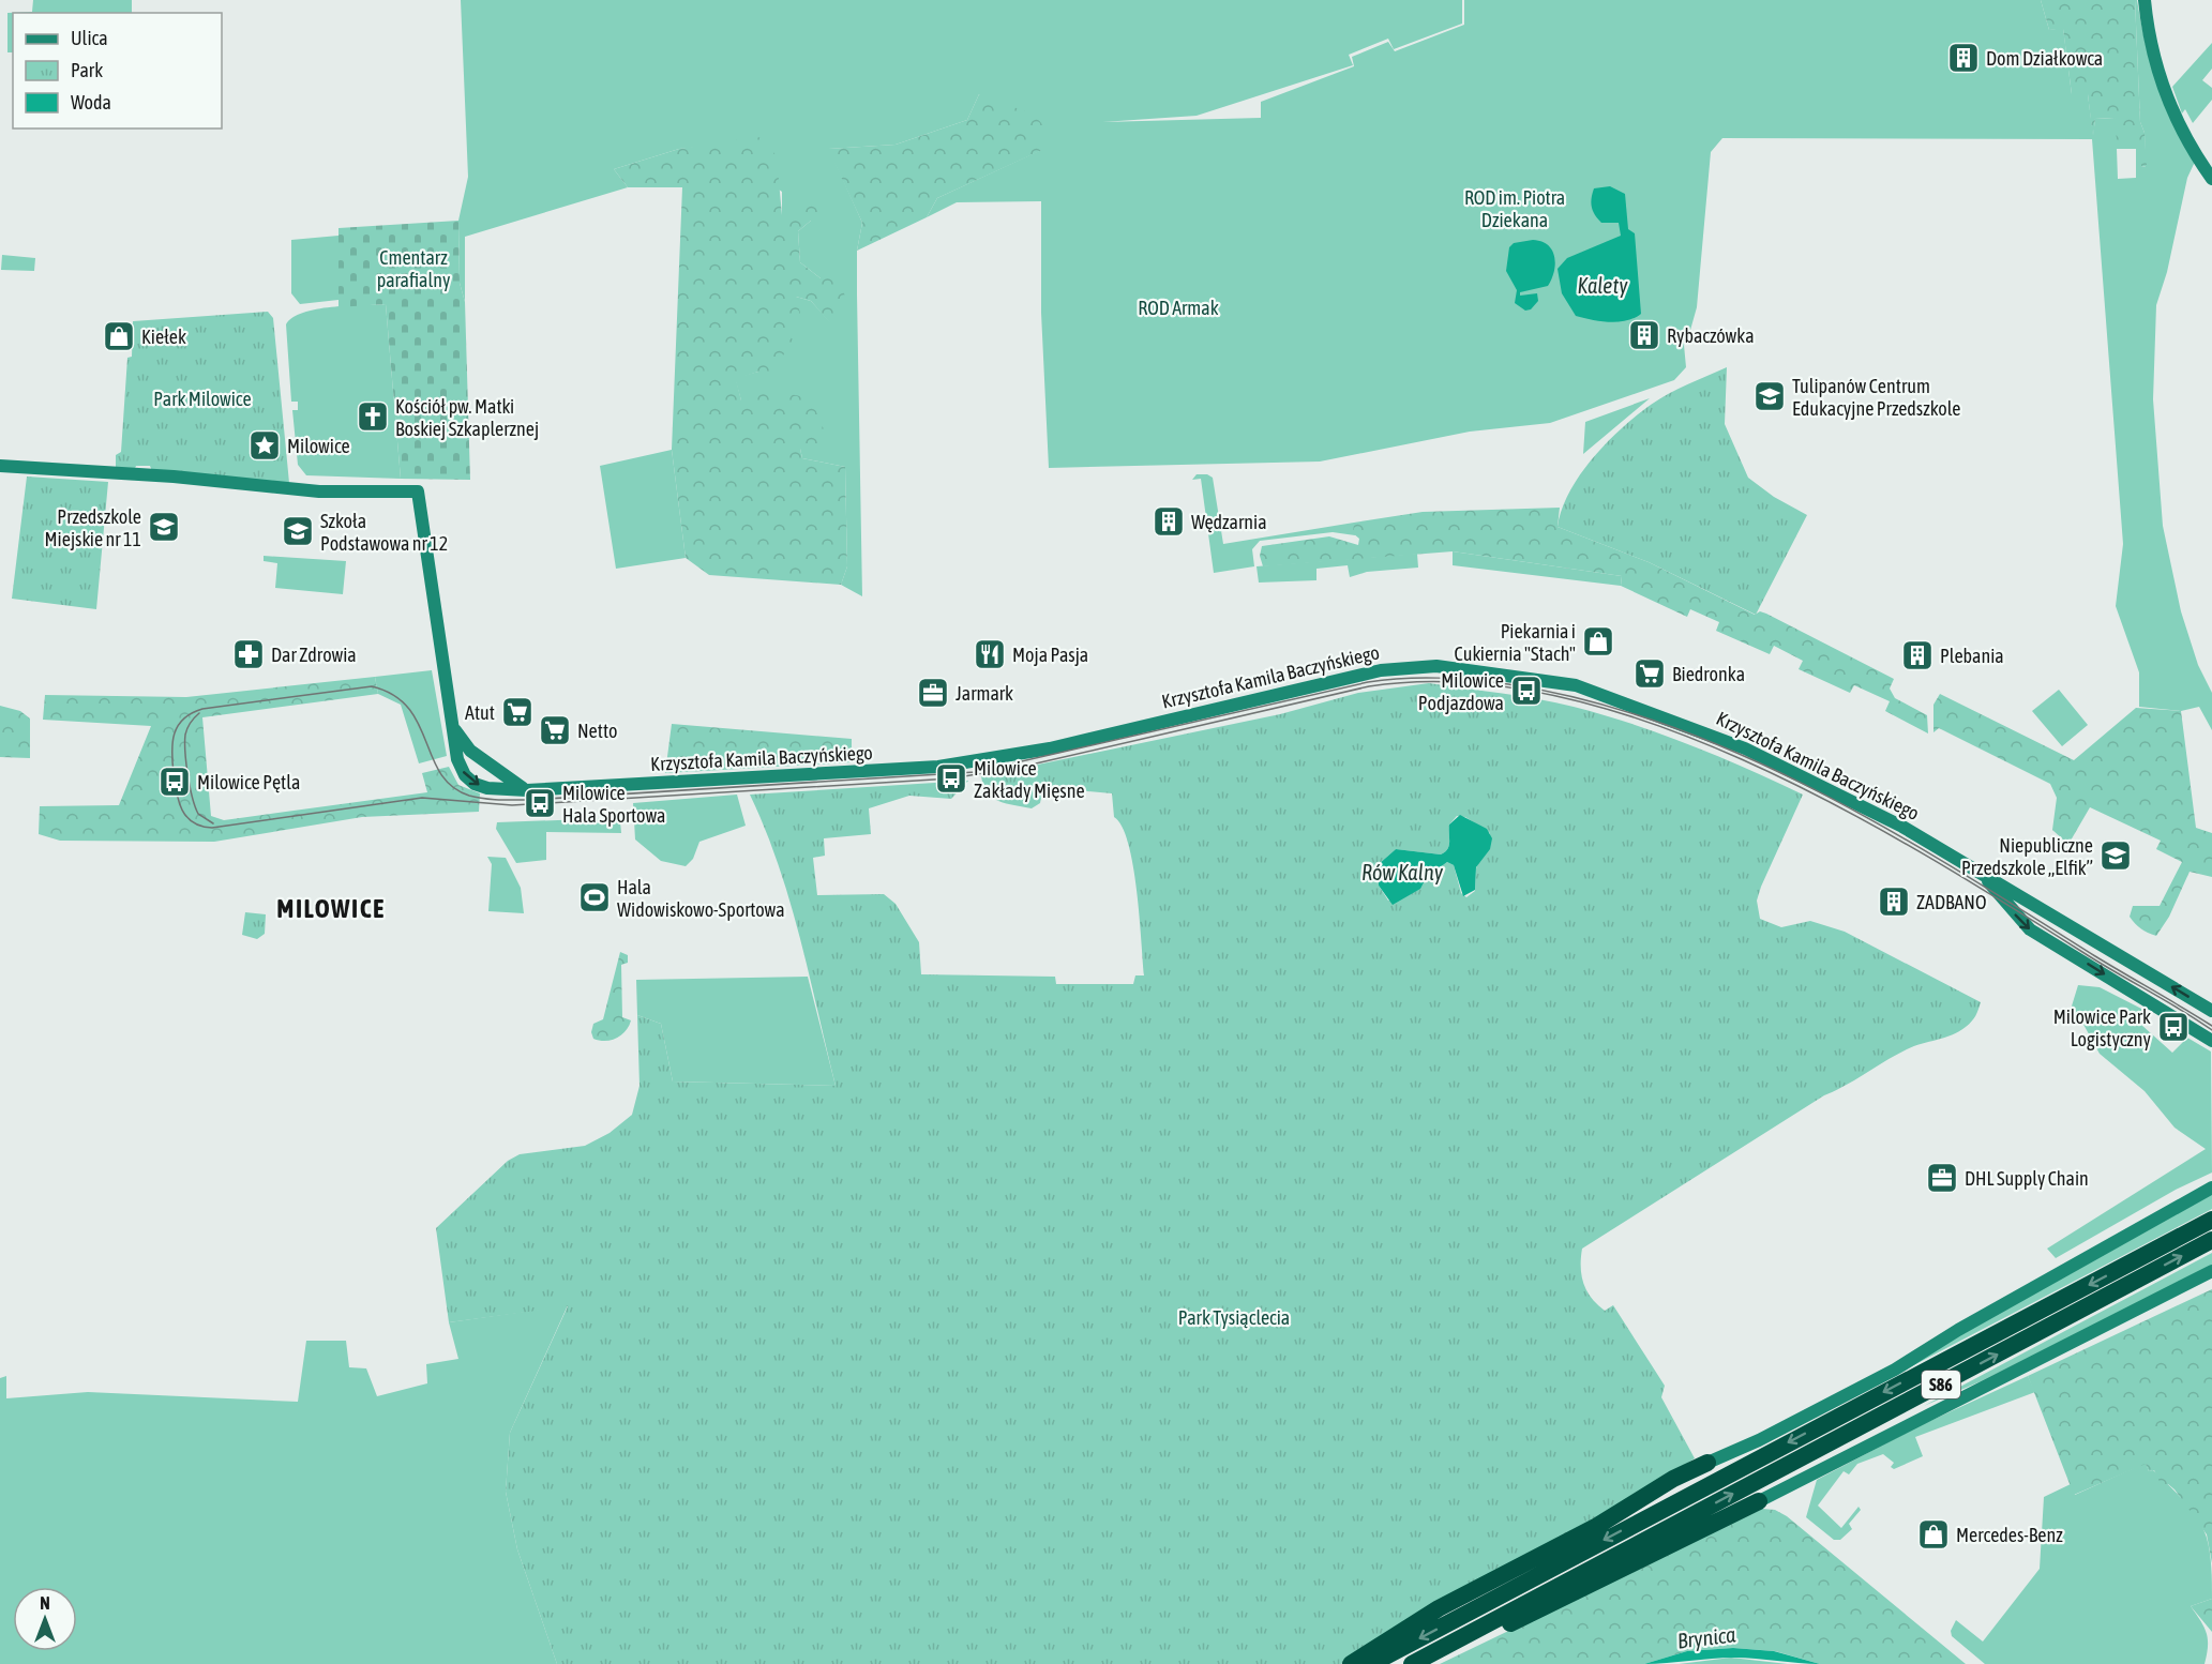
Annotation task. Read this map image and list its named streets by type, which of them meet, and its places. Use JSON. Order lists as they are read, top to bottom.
{
  "streets": {
    "highway": ["S86"],
    "street": ["Krzysztofa Kamila Baczyńskiego"]
  },
  "districts": ["MILOWICE"],
  "water": ["Kalety", "Rów Kalny", "Brynica"],
  "parks": [
    "ROD im. Piotra Dziekana",
    "Cmentarz parafialny",
    "ROD Armak",
    "Park Milowice",
    "Park Tysiąclecia"
  ],
  "places": {
    "building": [
      "Dom Działkowca",
      "Rybaczówka",
      "Wędzarnia",
      "Plebania",
      "ZADBANO"
    ],
    "shop": ["Kiełek", "Piekarnia i Cukiernia \"Stach\"", "Mercedes-Benz"],
    "school or university": [
      "Tulipanów Centrum Edukacyjne Przedszkole",
      "Przedszkole Miejskie nr 11",
      "Szkoła Podstawowa nr 12",
      "Niepubliczne Przedszkole „Elfik”"
    ],
    "church": ["Kościół pw. Matki Boskiej Szkaplerznej"],
    "place": ["Milowice"],
    "pharmacy": ["Dar Zdrowia"],
    "restaurant": ["Moja Pasja"],
    "supermarket": ["Biedronka", "Atut", "Netto"],
    "bus stop": [
      "Milowice Podjazdowa",
      "Milowice Zakłady Mięsne",
      "Milowice Pętla",
      "Milowice Hala Sportowa",
      "Milowice Park Logistyczny"
    ],
    "office": ["Jarmark", "DHL Supply Chain"],
    "sports": ["Hala Widowiskowo-Sportowa"]
  },
  "legend": ["Ulica", "Park", "Woda"],
  "north": "top"
}
